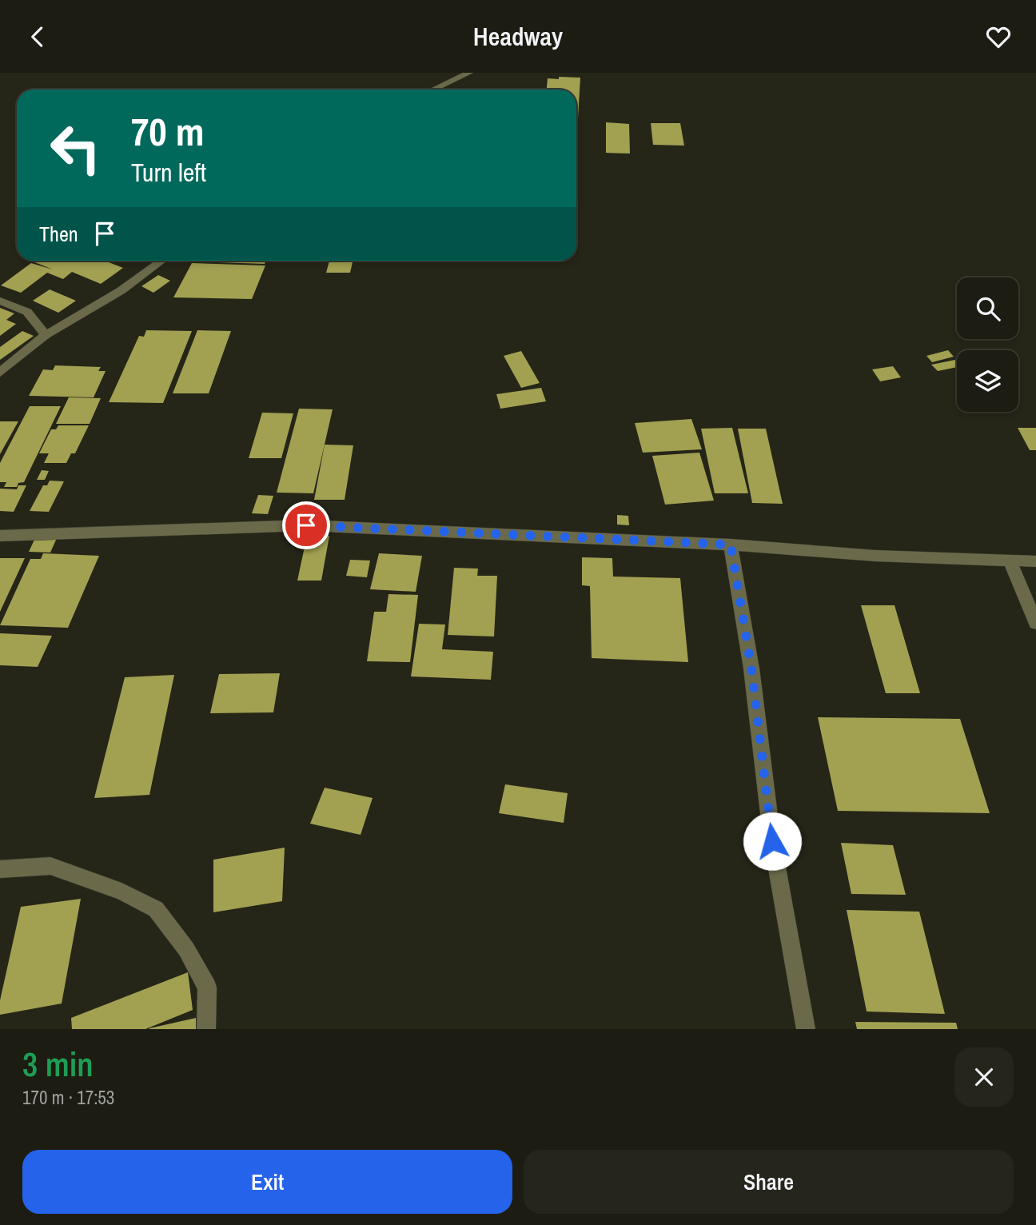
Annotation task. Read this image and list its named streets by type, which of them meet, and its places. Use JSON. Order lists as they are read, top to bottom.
{
  "page": {
    "header": "Headway",
    "turn": ["70 m", "Turn left"],
    "then": "Then",
    "heading": ["3 min", "170 m · 17:53"],
    "buttons": ["Exit", "Share"]
  }
}
